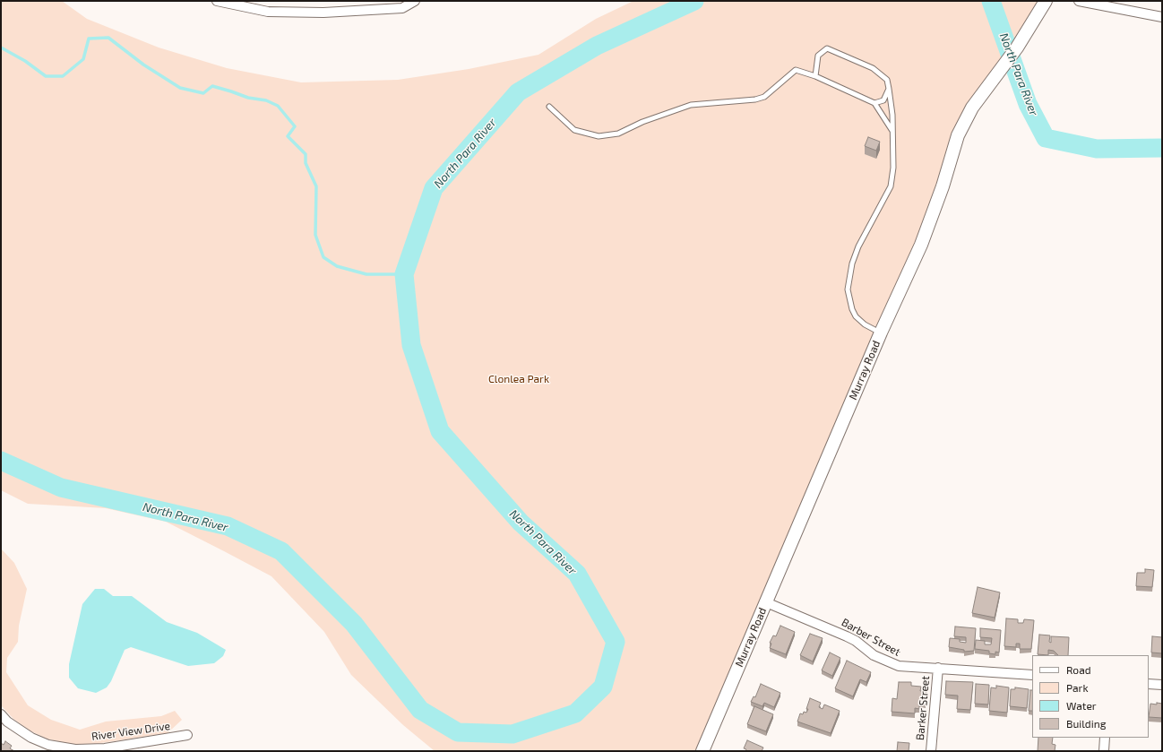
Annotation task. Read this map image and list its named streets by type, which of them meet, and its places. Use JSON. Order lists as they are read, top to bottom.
{
  "streets": {
    "street": [
      "Murray Road",
      "Barber Street",
      "Barker Street",
      "River View Drive"
    ]
  },
  "crossings": [
    ["Murray Road", "Barber Street"],
    ["Barber Street", "Barker Street"]
  ],
  "water": ["North Para River"],
  "parks": ["Clonlea Park"],
  "legend": [
    "Road",
    "Park",
    "Water",
    "Building"
  ]
}
